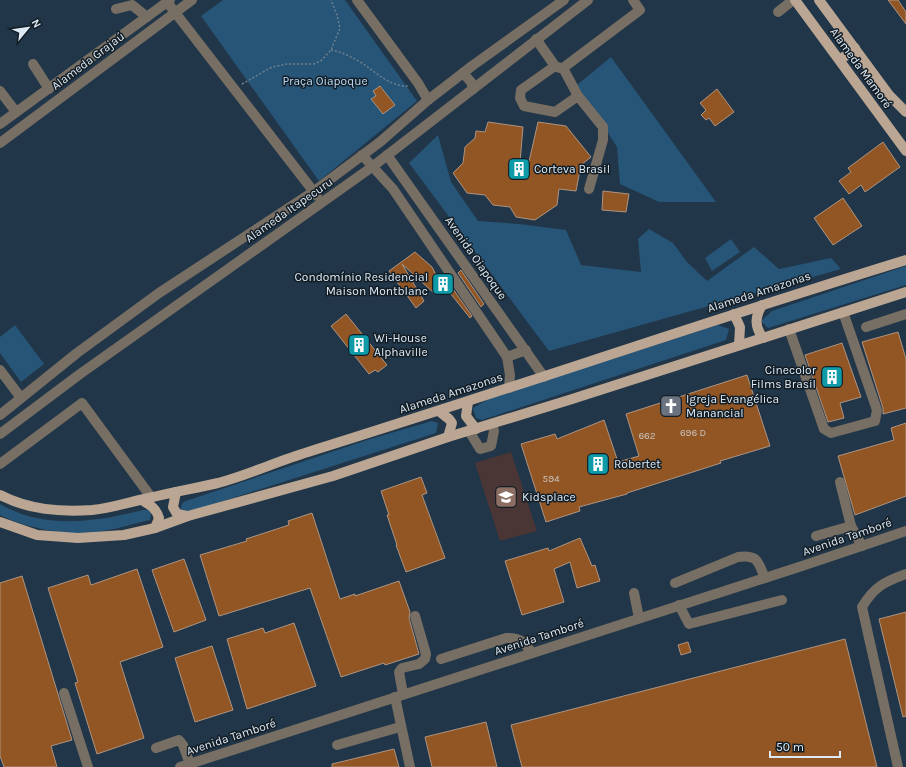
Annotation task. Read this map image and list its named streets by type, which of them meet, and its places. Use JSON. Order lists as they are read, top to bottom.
{
  "streets": {
    "main road": ["Alameda Mamoré", "Alameda Amazonas"],
    "street": [
      "Alameda Grajaú",
      "Alameda Itapecuru",
      "Avenida Oiapoque",
      "Avenida Tamboré"
    ]
  },
  "crossings": [
    ["Alameda Itapecuru", "Avenida Oiapoque"],
    ["Avenida Oiapoque", "Alameda Amazonas"]
  ],
  "parks": ["Praça Oiapoque"],
  "places": {
    "building": [
      "Corteva Brasil",
      "Condomínio Residencial Maison Montblanc",
      "Wi-House Alphaville",
      "Cinecolor Films Brasil",
      "Robertet"
    ],
    "church": ["Igreja Evangélica Manancial"],
    "school or university": ["Kidsplace"]
  },
  "house_numbers": ["696 D", "662", "594"],
  "scale_bar": "50 m",
  "north": "top right"
}
